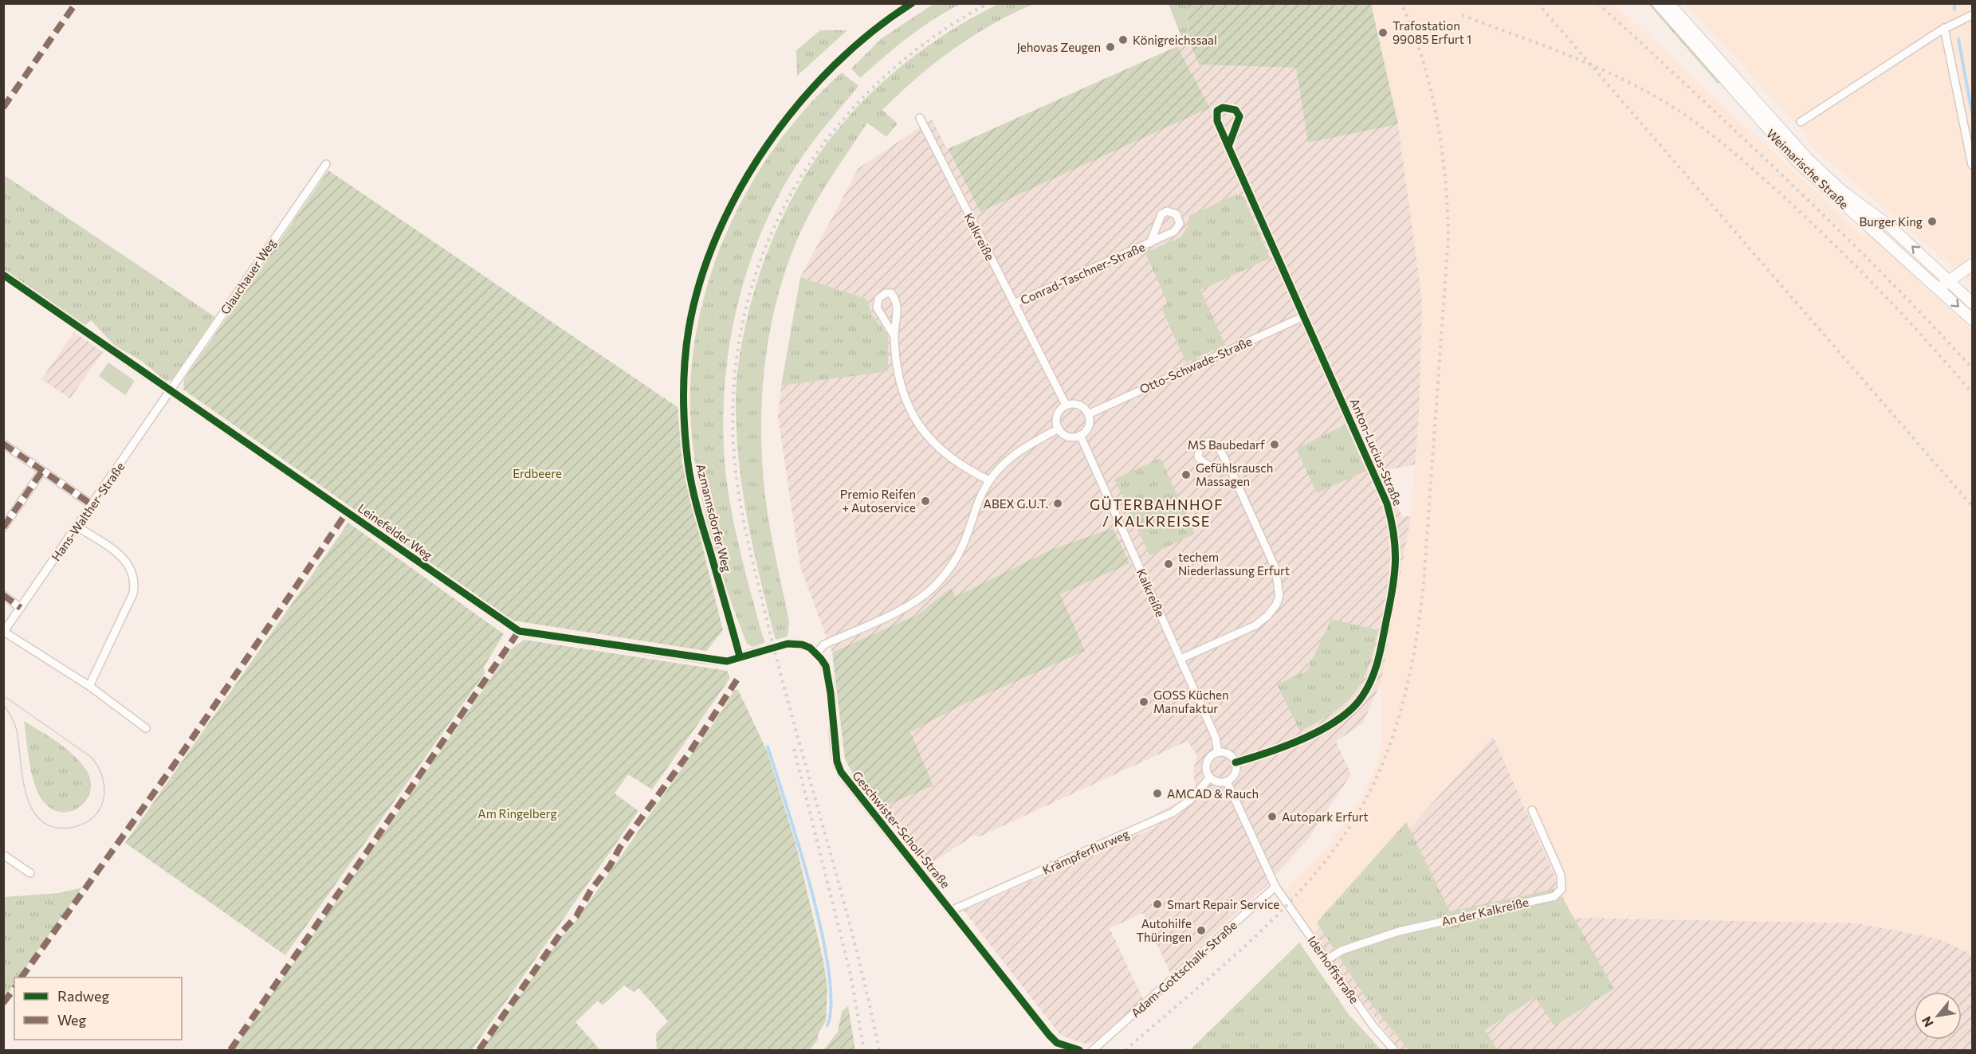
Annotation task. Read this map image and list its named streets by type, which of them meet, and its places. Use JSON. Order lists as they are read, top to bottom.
{
  "streets": {
    "main road": ["Weimarische Straße"],
    "street": [
      "Kalkreiße",
      "Conrad-Taschner-Straße",
      "Glauchauer Weg",
      "Otto-Schwade-Straße",
      "Anton-Lucius-Straße",
      "Hans-Walther-Straße",
      "Azmannsdorfer Weg",
      "Leinefelder Weg",
      "Geschwister-Scholl-Straße",
      "Krämpferflurweg",
      "An der Kalkreiße",
      "Adam-Gottschalk-Straße",
      "Iderhoffstraße"
    ]
  },
  "crossings": [
    ["Kalkreiße", "Conrad-Taschner-Straße"],
    ["Kalkreiße", "Otto-Schwade-Straße"],
    ["Kalkreiße", "Anton-Lucius-Straße"],
    ["Kalkreiße", "Krämpferflurweg"],
    ["Glauchauer Weg", "Hans-Walther-Straße"],
    ["Glauchauer Weg", "Leinefelder Weg"],
    ["Otto-Schwade-Straße", "Anton-Lucius-Straße"],
    ["Anton-Lucius-Straße", "Krämpferflurweg"],
    ["Hans-Walther-Straße", "Leinefelder Weg"],
    ["Azmannsdorfer Weg", "Leinefelder Weg"],
    ["Geschwister-Scholl-Straße", "Krämpferflurweg"],
    ["An der Kalkreiße", "Iderhoffstraße"],
    ["Adam-Gottschalk-Straße", "Iderhoffstraße"]
  ],
  "districts": ["GÜTERBAHNHOF / KALKREISSE"],
  "parks": ["Erdbeere", "Am Ringelberg"],
  "places": [
    "Trafostation 99085 Erfurt 1",
    "Königreichssaal",
    "Jehovas Zeugen",
    "Burger King",
    "MS Baubedarf",
    "Gefühlsrausch Massagen",
    "Premio Reifen + Autoservice",
    "ABEX G.U.T.",
    "techem Niederlassung Erfurt",
    "GOSS Küchen Manufaktur",
    "AMCAD & Rauch",
    "Autopark Erfurt",
    "Smart Repair Service",
    "Autohilfe Thüringen"
  ],
  "legend": ["Radweg", "Weg"],
  "north": "bottom left"
}
